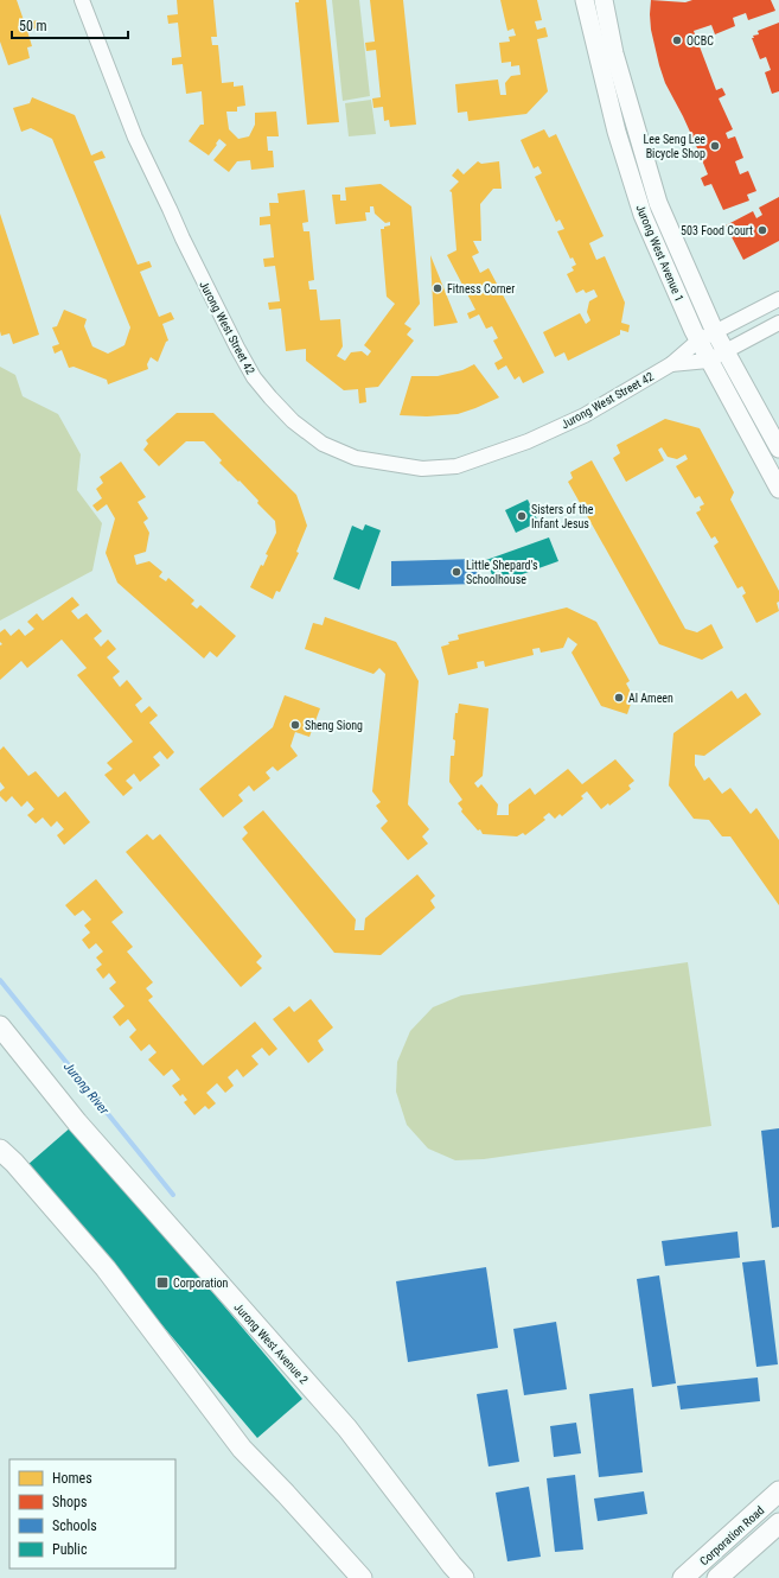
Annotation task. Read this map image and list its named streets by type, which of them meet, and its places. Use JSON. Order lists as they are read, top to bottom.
{
  "streets": {
    "main road": ["Jurong West Avenue 2", "Corporation Road"],
    "street": ["Jurong West Avenue 1", "Jurong West Street 42"]
  },
  "crossings": [
    ["Jurong West Avenue 1", "Jurong West Street 42"]
  ],
  "water": ["Jurong River"],
  "places": {
    "other": [
      "OCBC",
      "Lee Seng Lee Bicycle Shop",
      "503 Food Court",
      "Fitness Corner",
      "Sisters of the Infant Jesus",
      "Little Shepard's Schoolhouse",
      "Al Ameen",
      "Sheng Siong"
    ],
    "transit": ["Corporation"]
  },
  "legend": [
    "Homes",
    "Shops",
    "Schools",
    "Public"
  ],
  "scale_bar": "50 m"
}
